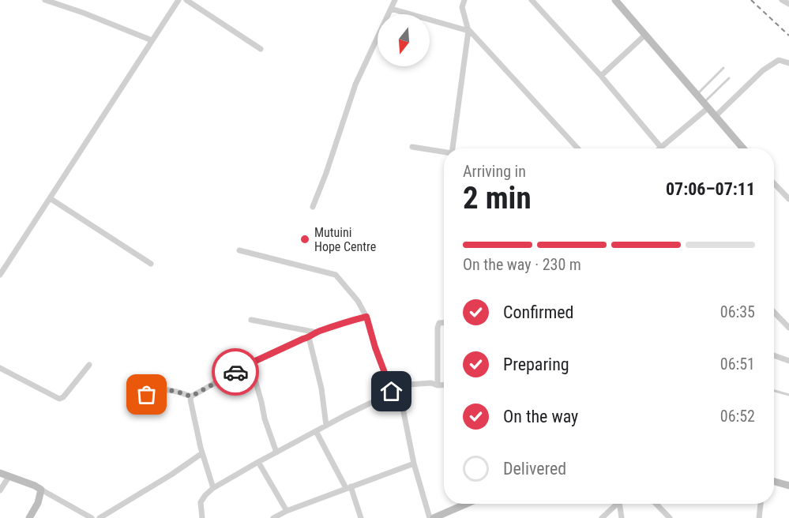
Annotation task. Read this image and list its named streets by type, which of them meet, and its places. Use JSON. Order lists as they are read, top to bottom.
{
  "places": ["Mutuini Hope Centre"],
  "north": "bottom",
  "page": {
    "heading": ["2 min", "Arriving in", "07:06–07:11"],
    "bar": "On the way · 230 m",
    "list": [
      ["Confirmed", "06:35"],
      ["Preparing", "06:51"],
      ["On the way", "06:52"],
      "Delivered"
    ]
  }
}
